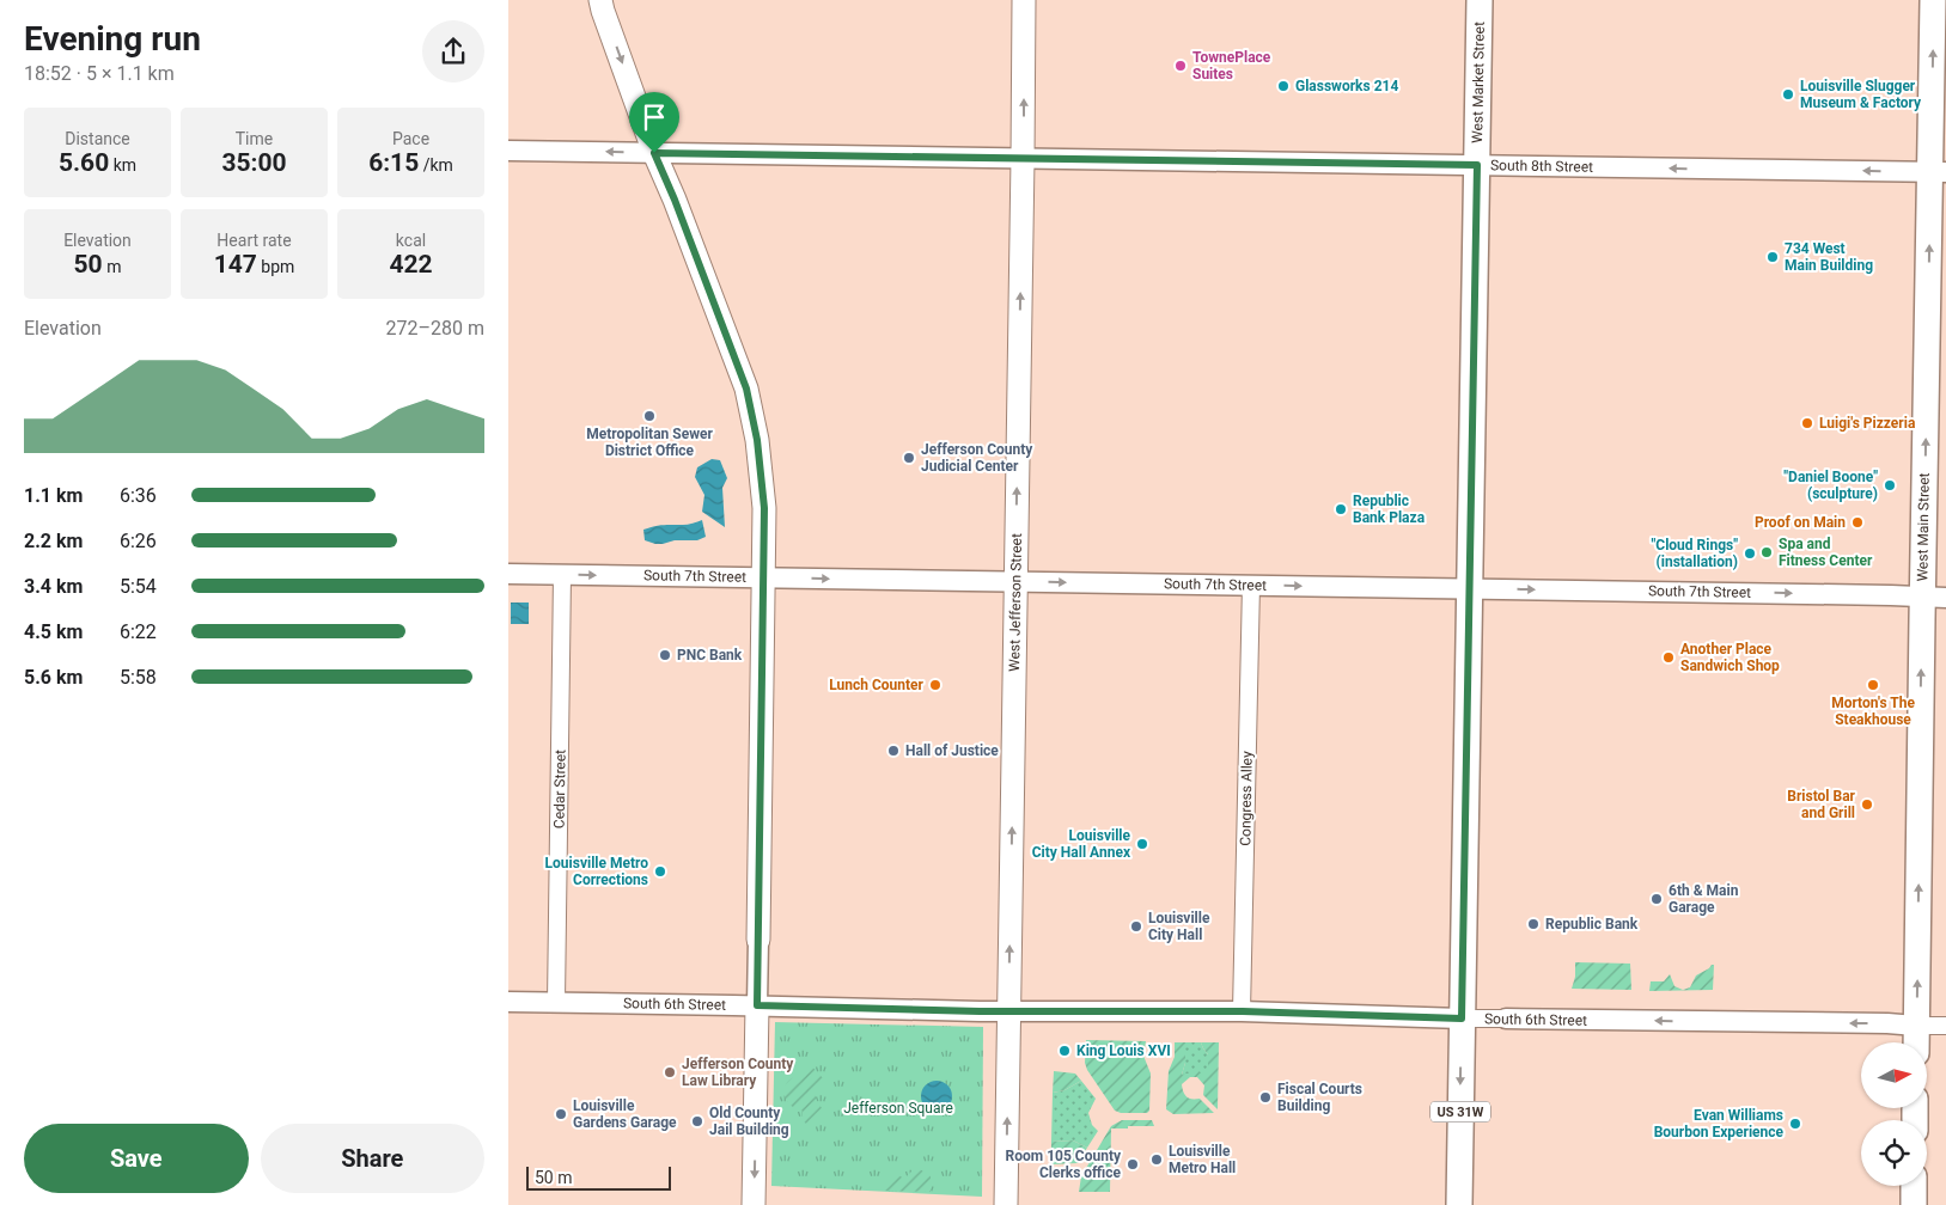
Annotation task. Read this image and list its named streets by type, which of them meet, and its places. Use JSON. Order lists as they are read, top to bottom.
{
  "streets": {
    "main road": [
      "West Market Street",
      "West Main Street",
      "West Jefferson Street",
      "US 31W"
    ],
    "street": [
      "South 8th Street",
      "South 7th Street",
      "Cedar Street",
      "Congress Alley",
      "South 6th Street"
    ]
  },
  "crossings": [
    ["West Market Street", "South 8th Street"],
    ["West Market Street", "South 7th Street"],
    ["West Market Street", "South 6th Street"],
    ["South 8th Street", "West Main Street"],
    ["South 8th Street", "West Jefferson Street"],
    ["West Main Street", "South 7th Street"],
    ["West Main Street", "South 6th Street"],
    ["South 7th Street", "West Jefferson Street"],
    ["South 7th Street", "Cedar Street"],
    ["South 7th Street", "Congress Alley"],
    ["West Jefferson Street", "South 6th Street"],
    ["Cedar Street", "South 6th Street"],
    ["Congress Alley", "South 6th Street"]
  ],
  "one_way": [
    "South 8th Street",
    "West Main Street",
    "South 7th Street",
    "West Jefferson Street"
  ],
  "parks": ["Jefferson Square"],
  "places": [
    "TownePlace Suites",
    "Glassworks 214",
    "Louisville Slugger Museum & Factory",
    "734 West Main Building",
    "Metropolitan Sewer District Office",
    "Luigi's Pizzeria",
    "Jefferson County Judicial Center",
    "\"Daniel Boone\" (sculpture)",
    "Republic Bank Plaza",
    "Proof on Main",
    "Spa and Fitness Center",
    "\"Cloud Rings\" (installation)",
    "PNC Bank",
    "Another Place Sandwich Shop",
    "Lunch Counter",
    "Morton's The Steakhouse",
    "Hall of Justice",
    "Bristol Bar and Grill",
    "Louisville City Hall Annex",
    "Louisville Metro Corrections",
    "6th & Main Garage",
    "Republic Bank",
    "Louisville City Hall",
    "King Louis XVI",
    "Jefferson County Law Library",
    "Fiscal Courts Building",
    "Louisville Gardens Garage",
    "Old County Jail Building",
    "Evan Williams Bourbon Experience",
    "Louisville Metro Hall",
    "Room 105 County Clerks office"
  ],
  "scale_bar": "50 m",
  "north": "right",
  "page": {
    "heading": ["Evening run", "18:52 · 5 × 1.1 km"],
    "stats": [
      ["Distance", "5.60 km"],
      ["Time", "35:00"],
      ["Pace", "6:15 /km"],
      ["Elevation", "50 m"],
      ["Heart rate", "147 bpm"],
      ["kcal", "422"]
    ],
    "chart": ["Elevation", "272–280 m"],
    "list": [
      {
        "name": "1.1 km",
        "note": "6:36"
      },
      {
        "name": "2.2 km",
        "note": "6:26"
      },
      {
        "name": "3.4 km",
        "note": "5:54"
      },
      {
        "name": "4.5 km",
        "note": "6:22"
      },
      {
        "name": "5.6 km",
        "note": "5:58"
      }
    ],
    "buttons": ["Save", "Share"],
    "scale": "50 m"
  }
}
